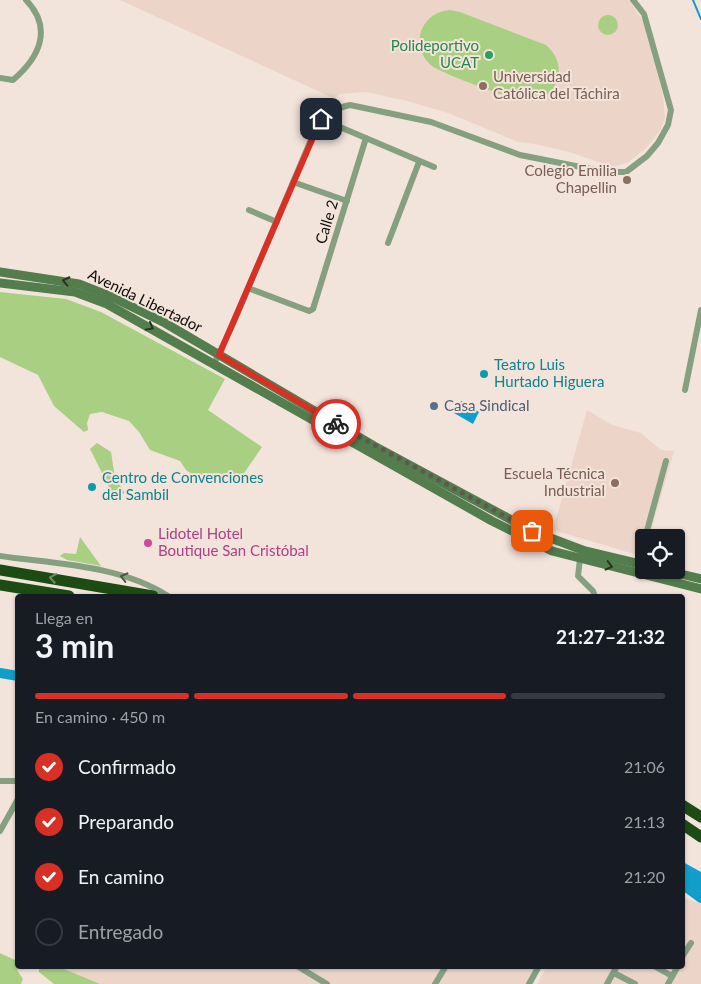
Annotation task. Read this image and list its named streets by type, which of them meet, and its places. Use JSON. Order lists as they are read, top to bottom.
{
  "streets": {
    "main road": ["Avenida Libertador"],
    "street": ["Calle 2"]
  },
  "places": [
    "Polideportivo UCAT",
    "Universidad Católica del Táchira",
    "Colegio Emilia Chapellin",
    "Teatro Luis Hurtado Higuera",
    "Casa Sindical",
    "Escuela Técnica Industrial",
    "Centro de Convenciones del Sambil",
    "Lidotel Hotel Boutique San Cristóbal"
  ],
  "page": {
    "heading": ["3 min", "Llega en", "21:27–21:32"],
    "bar": "En camino · 450 m",
    "list": [
      ["Confirmado", "21:06"],
      ["Preparando", "21:13"],
      ["En camino", "21:20"],
      "Entregado"
    ]
  }
}
